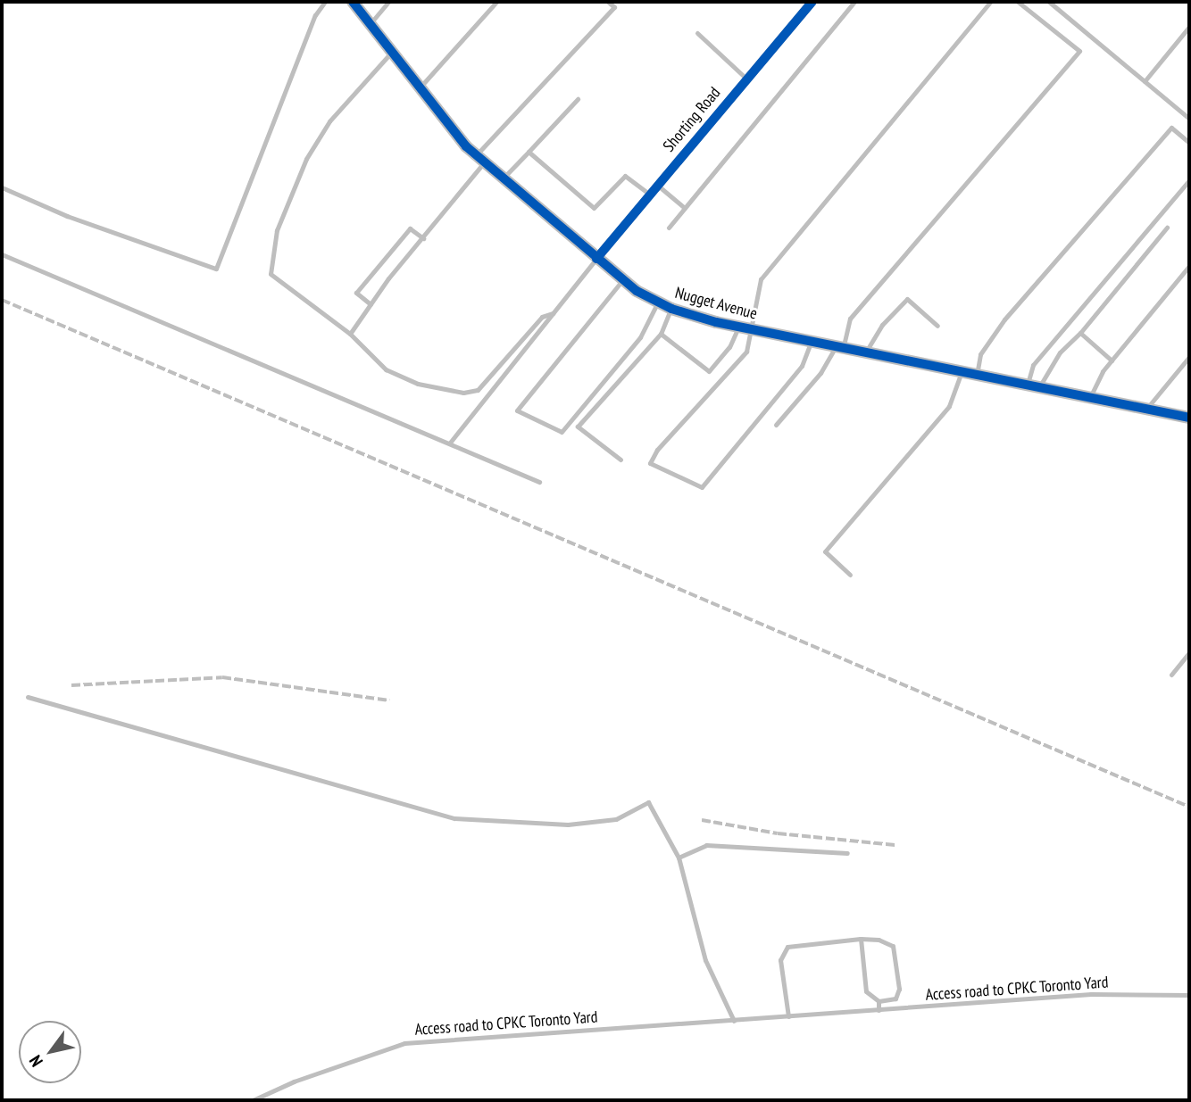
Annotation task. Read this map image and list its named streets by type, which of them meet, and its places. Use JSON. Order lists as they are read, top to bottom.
{
  "streets": {
    "street": ["Shorting Road", "Nugget Avenue"],
    "lane": ["Access road to CPKC Toronto Yard"]
  },
  "crossings": [
    ["Shorting Road", "Nugget Avenue"]
  ],
  "north": "bottom left"
}
